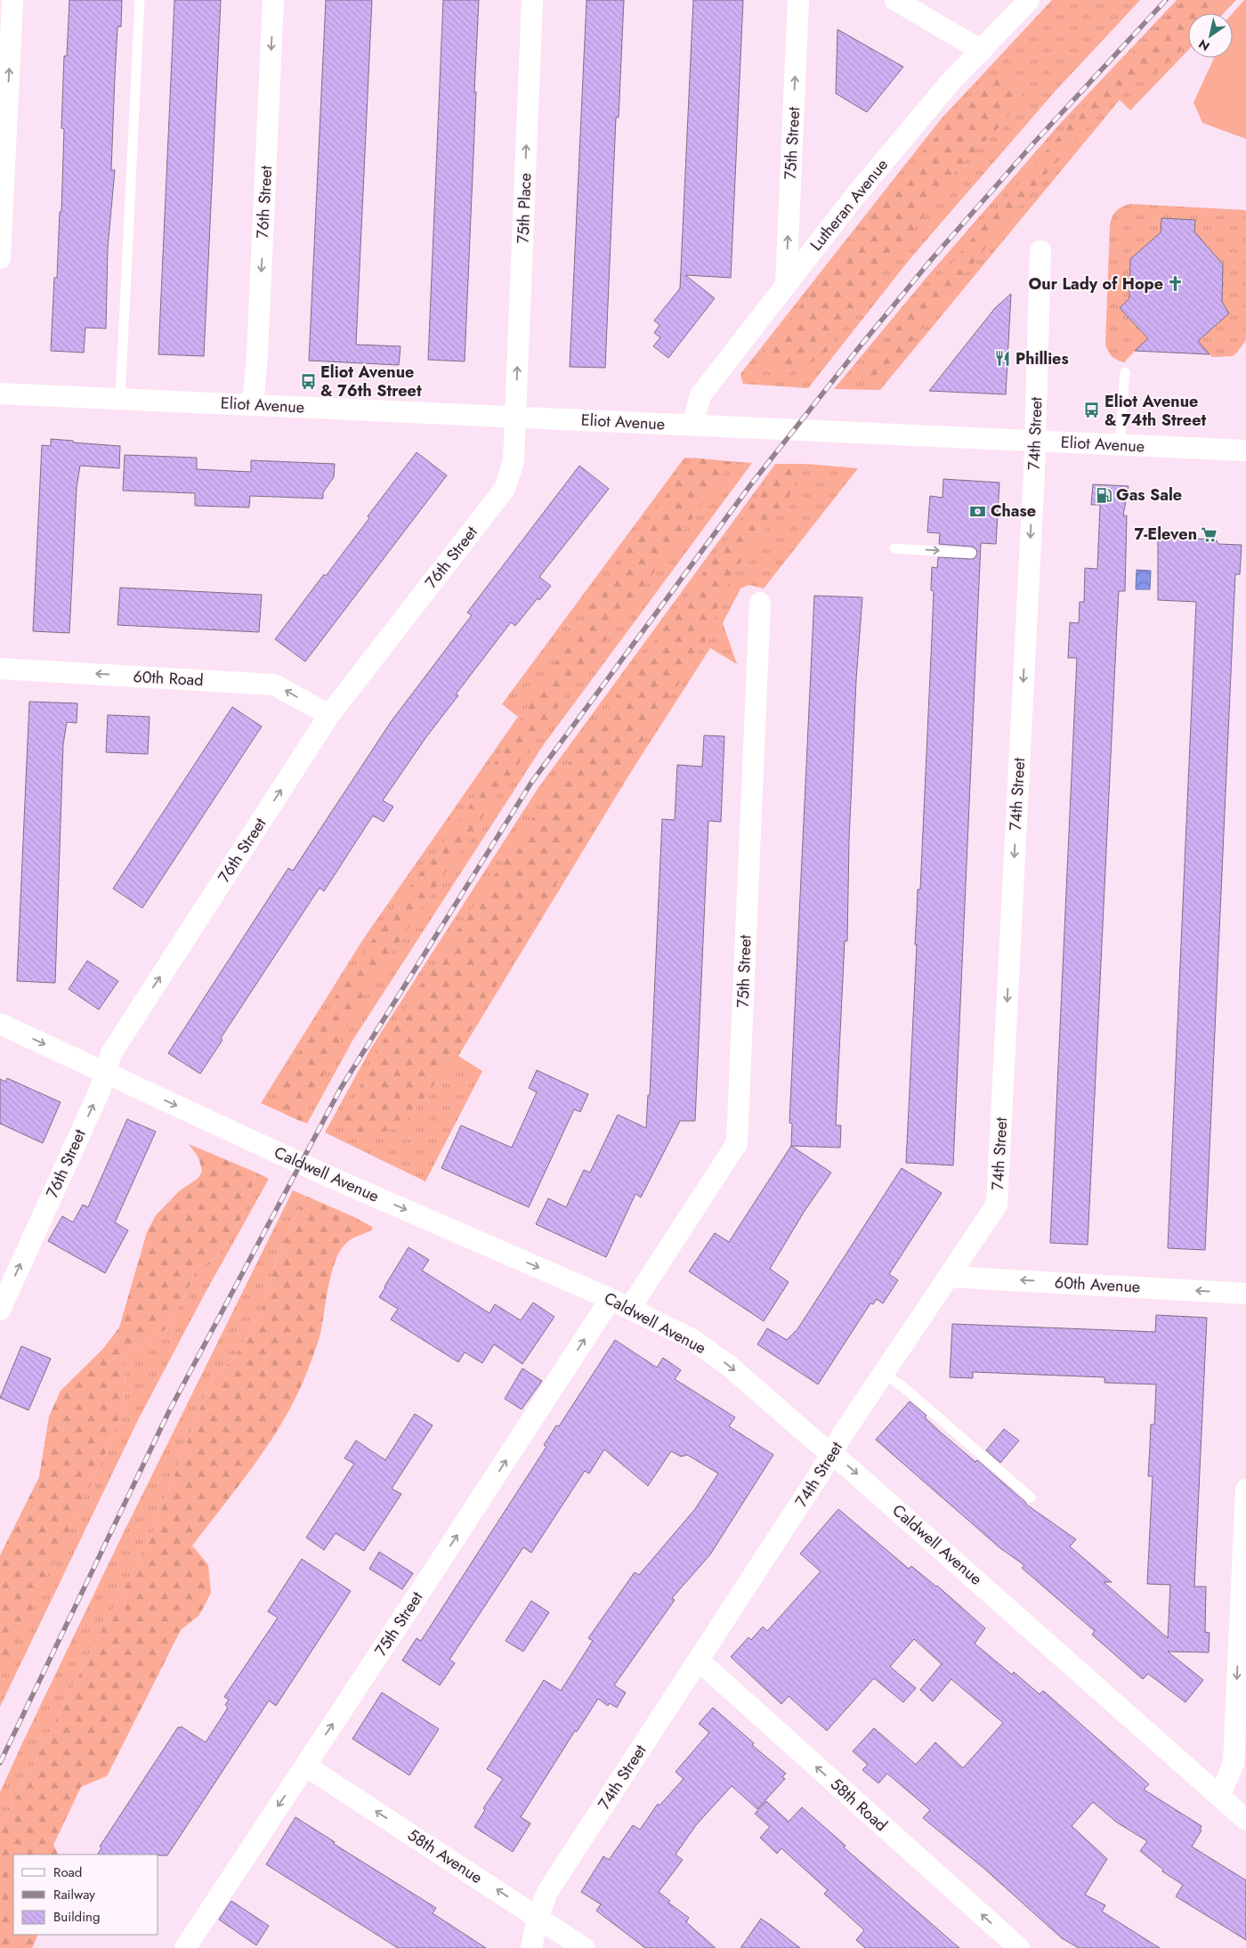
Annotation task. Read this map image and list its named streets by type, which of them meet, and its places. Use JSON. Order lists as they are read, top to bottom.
{
  "streets": {
    "street": [
      "75th Street",
      "76th Street",
      "Lutheran Avenue",
      "75th Place",
      "Eliot Avenue",
      "74th Street",
      "60th Road",
      "Caldwell Avenue",
      "60th Avenue",
      "58th Road",
      "58th Avenue"
    ]
  },
  "crossings": [
    ["75th Street", "Lutheran Avenue"],
    ["75th Street", "Caldwell Avenue"],
    ["75th Street", "58th Avenue"],
    ["76th Street", "75th Place"],
    ["76th Street", "Eliot Avenue"],
    ["76th Street", "60th Road"],
    ["76th Street", "Caldwell Avenue"],
    ["Lutheran Avenue", "Eliot Avenue"],
    ["75th Place", "Eliot Avenue"],
    ["Eliot Avenue", "74th Street"],
    ["74th Street", "Caldwell Avenue"],
    ["74th Street", "60th Avenue"],
    ["74th Street", "58th Road"],
    ["74th Street", "58th Avenue"]
  ],
  "one_way": [
    "75th Place",
    "74th Street",
    "60th Road",
    "Caldwell Avenue",
    "60th Avenue",
    "58th Road",
    "58th Avenue"
  ],
  "places": {
    "church": ["Our Lady of Hope"],
    "restaurant": ["Phillies"],
    "bus stop": ["Eliot Avenue & 76th Street", "Eliot Avenue & 74th Street"],
    "fuel station": ["Gas Sale"],
    "bank": ["Chase"],
    "supermarket": ["7-Eleven"]
  },
  "legend": ["Road", "Railway", "Building"],
  "north": "bottom left"
}
